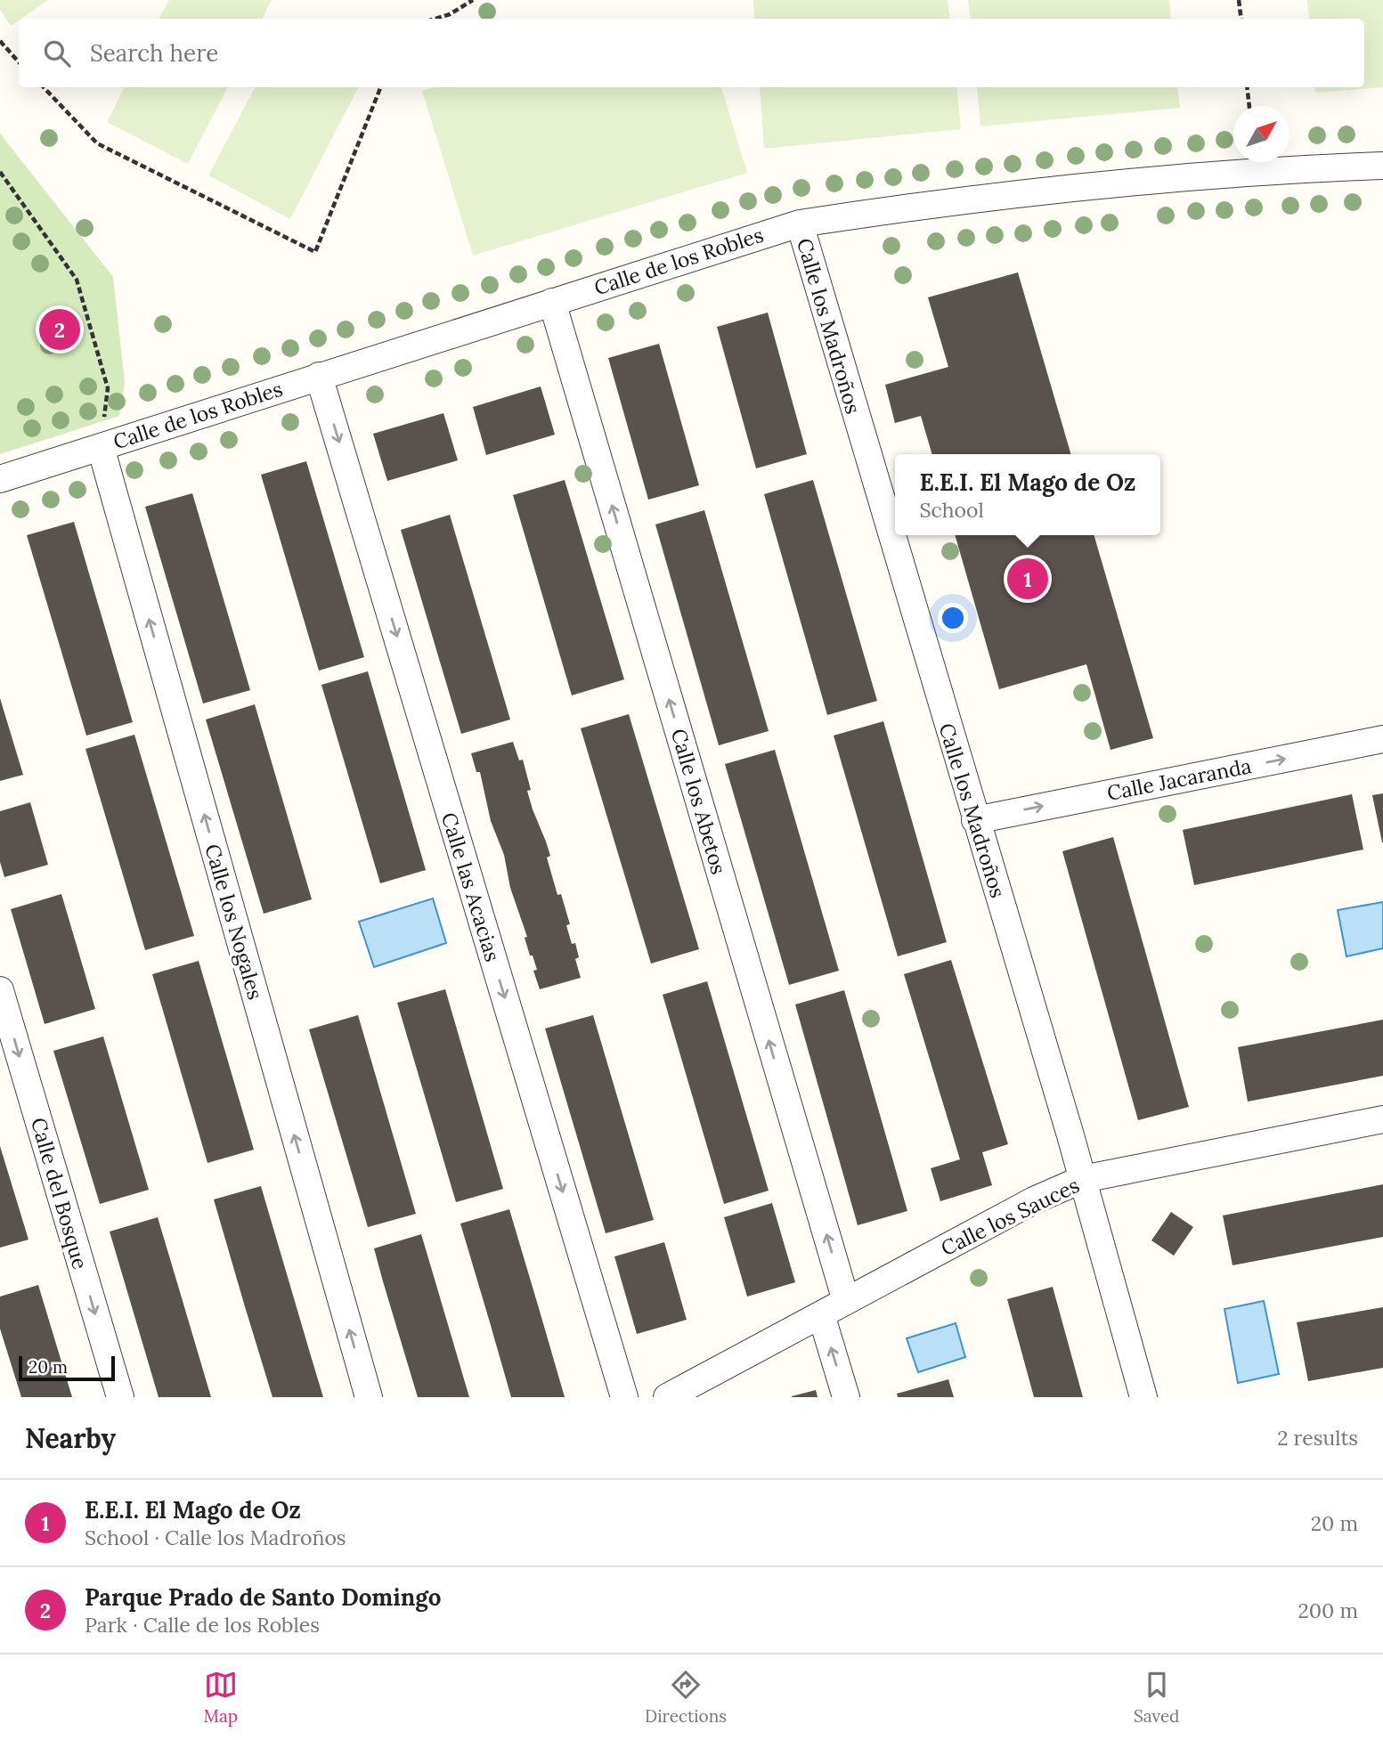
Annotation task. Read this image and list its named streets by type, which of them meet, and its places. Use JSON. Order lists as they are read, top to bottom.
{
  "streets": {
    "street": [
      "Calle de los Robles",
      "Calle los Madroños",
      "Calle Jacaranda",
      "Calle los Abetos",
      "Calle las Acacias",
      "Calle los Nogales",
      "Calle del Bosque",
      "Calle los Sauces"
    ]
  },
  "crossings": [
    ["Calle de los Robles", "Calle los Madroños"],
    ["Calle de los Robles", "Calle los Abetos"],
    ["Calle de los Robles", "Calle las Acacias"],
    ["Calle de los Robles", "Calle los Nogales"],
    ["Calle los Madroños", "Calle Jacaranda"],
    ["Calle los Madroños", "Calle los Sauces"],
    ["Calle los Abetos", "Calle los Sauces"]
  ],
  "one_way": [
    "Calle Jacaranda",
    "Calle los Abetos",
    "Calle las Acacias",
    "Calle los Nogales",
    "Calle del Bosque"
  ],
  "scale_bar": "20 m",
  "north": "top right",
  "page": {
    "search": "Search here",
    "pins": ["2", "1"],
    "popup": ["E.E.I. El Mago de Oz", "School"],
    "scale": "20 m",
    "heading": ["Nearby", "2 results"],
    "list": [
      {
        "mark": "1",
        "name": "E.E.I. El Mago de Oz",
        "note": "School · Calle los Madroños",
        "value": "20 m"
      },
      {
        "mark": "2",
        "name": "Parque Prado de Santo Domingo",
        "note": "Park · Calle de los Robles",
        "value": "200 m"
      }
    ],
    "nav": ["Map", "Directions", "Saved"]
  }
}
